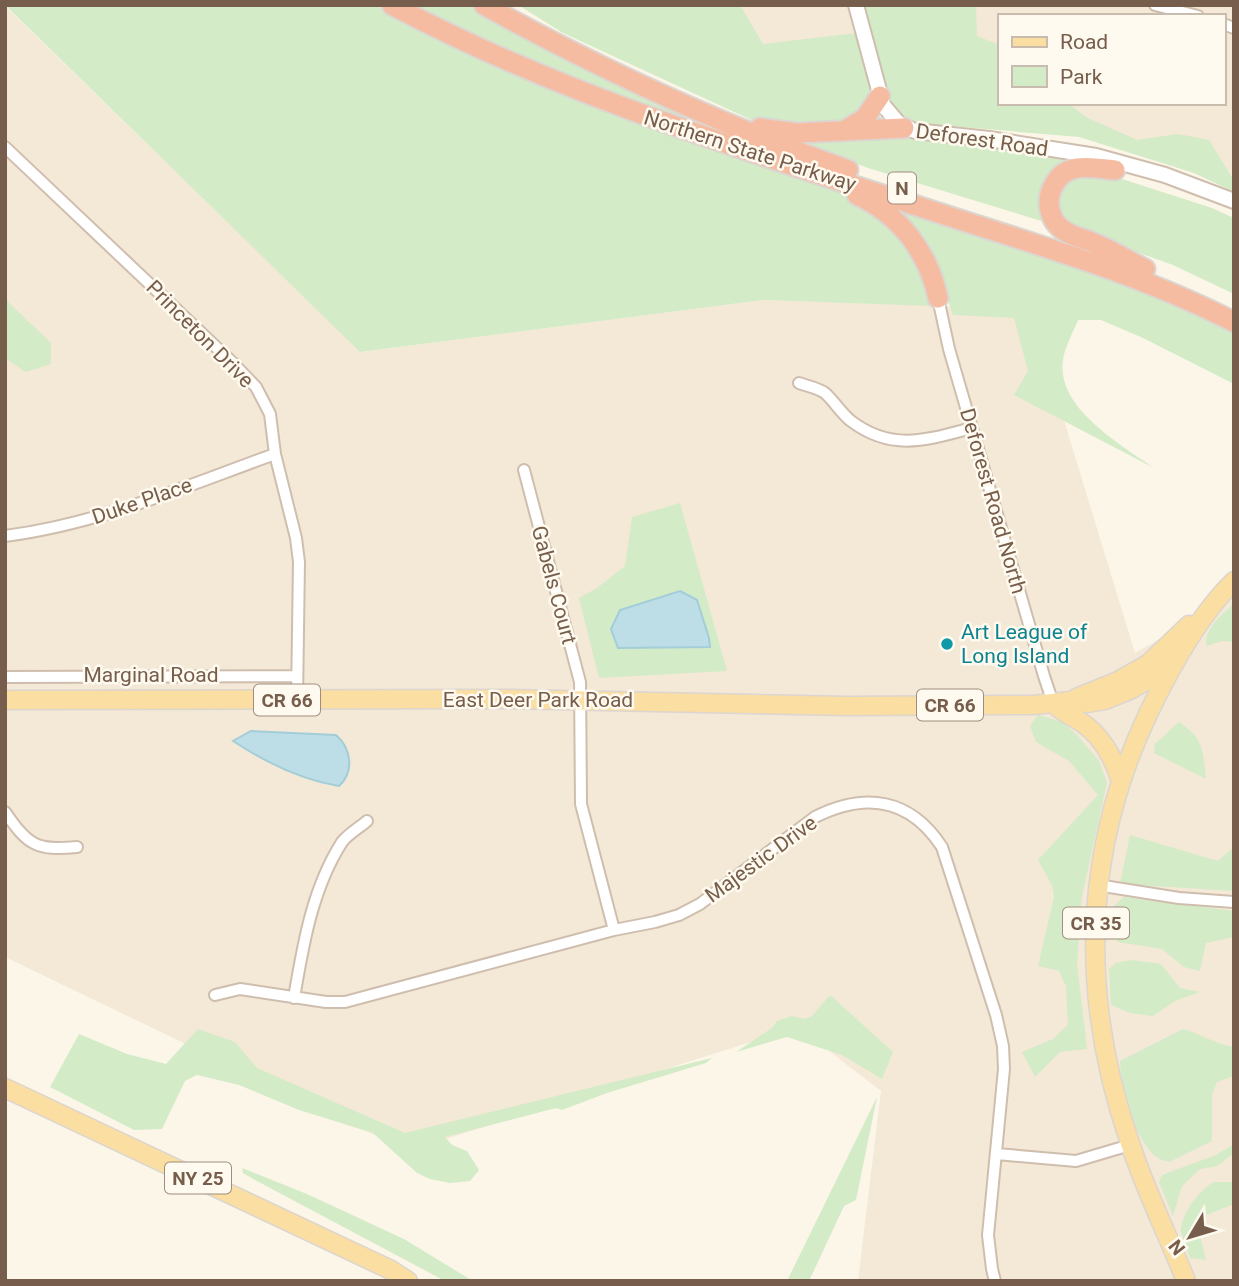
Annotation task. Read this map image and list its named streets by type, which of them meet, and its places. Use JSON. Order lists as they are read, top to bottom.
{
  "streets": {
    "highway": ["Northern State Parkway", "N"],
    "main road": [
      "CR 66",
      "East Deer Park Road",
      "CR 35",
      "NY 25"
    ],
    "street": [
      "Deforest Road",
      "Princeton Drive",
      "Duke Place",
      "Deforest Road North",
      "Gabels Court",
      "Marginal Road",
      "Majestic Drive"
    ]
  },
  "crossings": [
    ["Princeton Drive", "Duke Place"],
    ["Princeton Drive", "Marginal Road"],
    ["Princeton Drive", "East Deer Park Road"],
    ["Deforest Road North", "East Deer Park Road"],
    ["Gabels Court", "East Deer Park Road"],
    ["Gabels Court", "Majestic Drive"],
    ["East Deer Park Road", "CR 35"]
  ],
  "places": ["Art League of Long Island"],
  "legend": ["Road", "Park"],
  "north": "bottom left"
}
